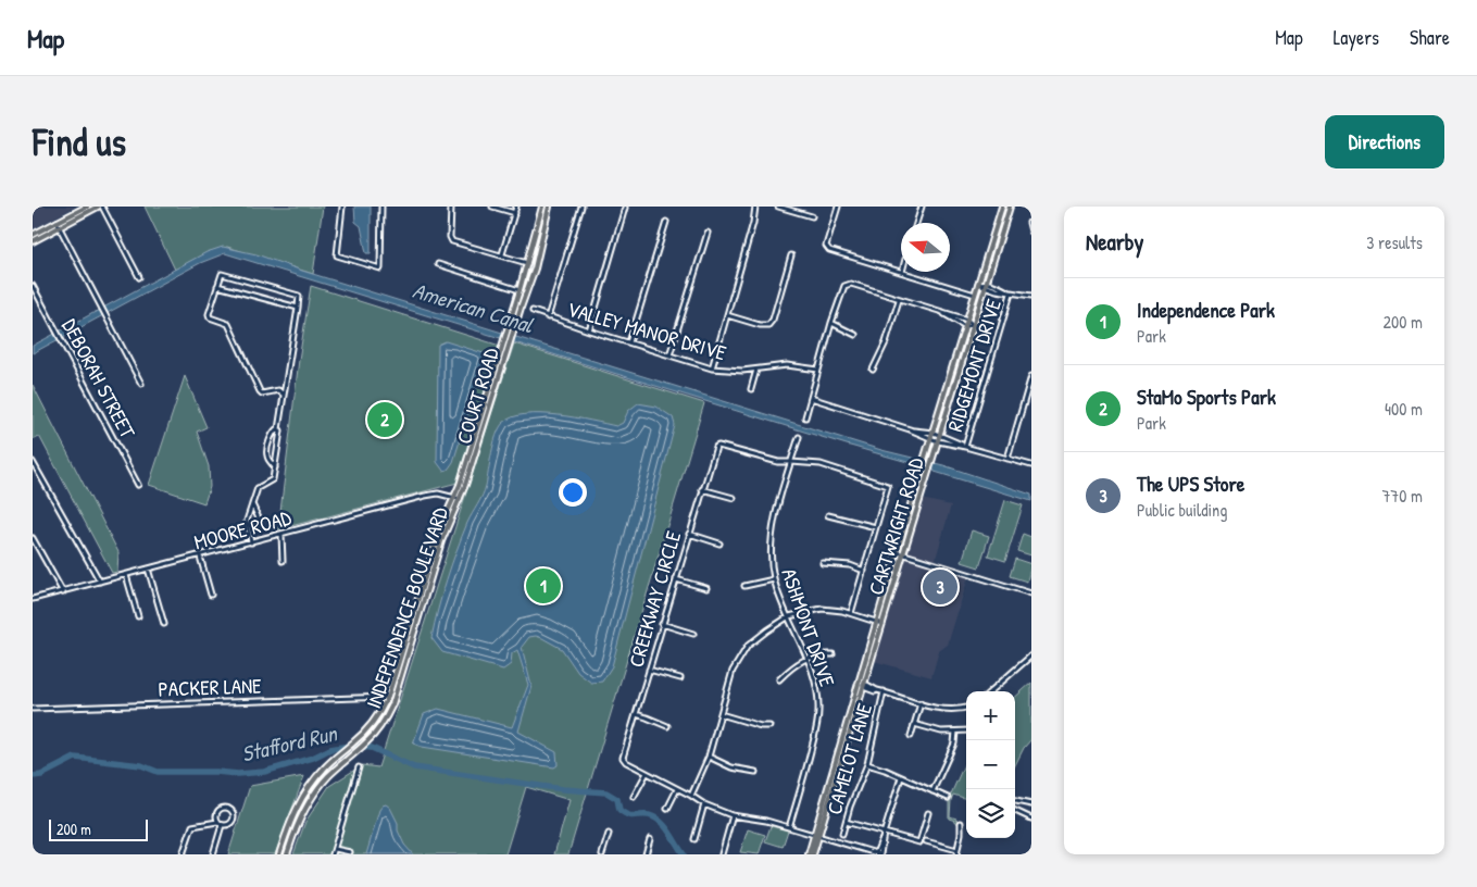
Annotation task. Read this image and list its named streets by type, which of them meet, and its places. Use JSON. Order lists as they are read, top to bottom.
{
  "streets": {
    "main road": ["COURT ROAD", "CARTWRIGHT ROAD", "INDEPENDENCE BOULEVARD"],
    "street": [
      "VALLEY MANOR DRIVE",
      "RIDGEMONT DRIVE",
      "DEBORAH STREET",
      "MOORE ROAD",
      "CREEKWAY CIRCLE",
      "ASHMONT DRIVE",
      "PACKER LANE",
      "CAMELOT LANE"
    ]
  },
  "crossings": [
    ["COURT ROAD", "MOORE ROAD"],
    ["COURT ROAD", "INDEPENDENCE BOULEVARD"],
    ["MOORE ROAD", "INDEPENDENCE BOULEVARD"],
    ["CREEKWAY CIRCLE", "ASHMONT DRIVE"],
    ["INDEPENDENCE BOULEVARD", "PACKER LANE"]
  ],
  "water": ["American Canal", "Stafford Run"],
  "scale_bar": "200 m",
  "north": "left",
  "page": {
    "header": "Map",
    "nav": ["Map", "Layers", "Share"],
    "buttons": "Directions",
    "title": "Find us",
    "heading": ["Nearby", "3 results"],
    "list": [
      {
        "mark": "1",
        "name": "Independence Park",
        "note": "Park",
        "value": "200 m"
      },
      {
        "mark": "2",
        "name": "StaMo Sports Park",
        "note": "Park",
        "value": "400 m"
      },
      {
        "mark": "3",
        "name": "The UPS Store",
        "note": "Public building",
        "value": "770 m"
      }
    ],
    "pins": ["2", "1", "3"],
    "map_buttons": ["+", "−"],
    "scale": "200 m"
  }
}
